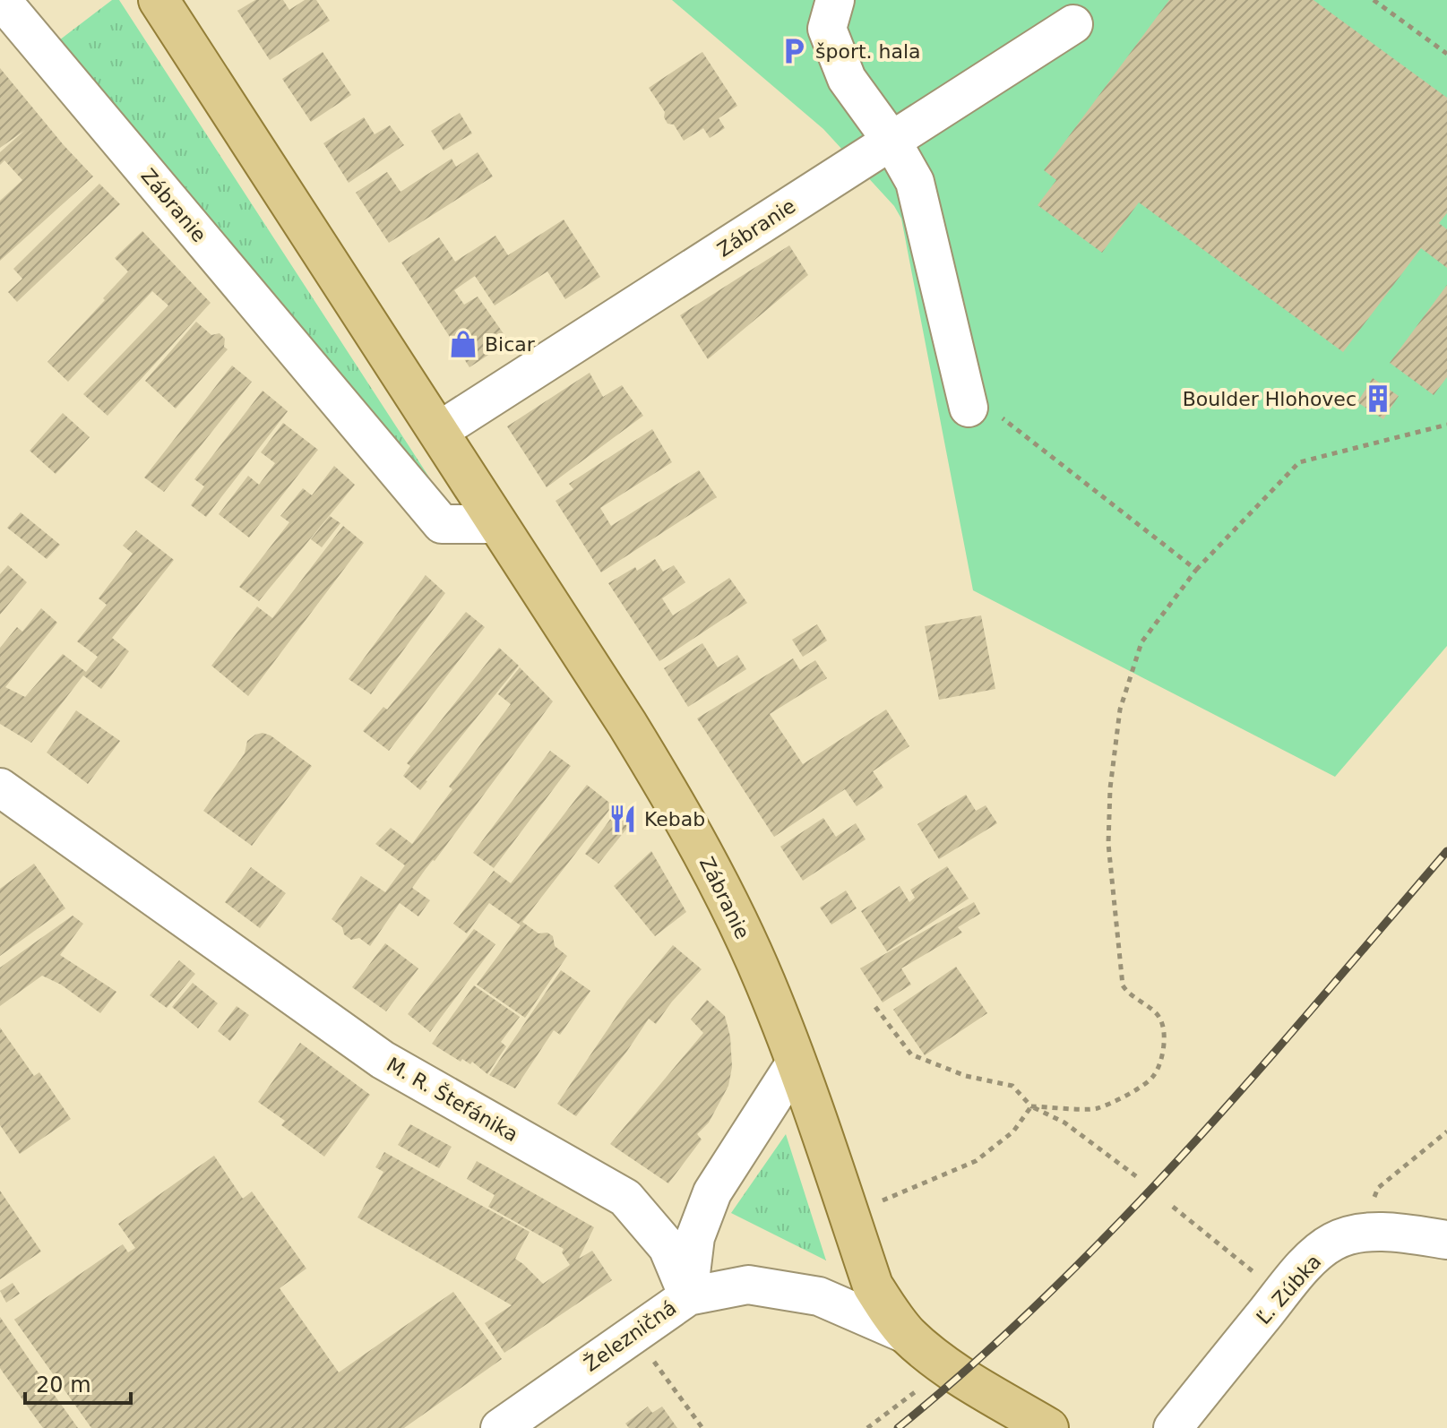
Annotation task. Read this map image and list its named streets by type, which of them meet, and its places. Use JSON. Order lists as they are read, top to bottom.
{
  "streets": {
    "main road": ["Zábranie"],
    "street": ["M. R. Štefánika", "Ľ. Zúbka", "Železničná"]
  },
  "crossings": [
    ["Zábranie", "Železničná"],
    ["M. R. Štefánika", "Železničná"]
  ],
  "places": {
    "parking": ["šport. hala"],
    "shop": ["Bicar"],
    "building": ["Boulder Hlohovec"],
    "restaurant": ["Kebab"]
  },
  "scale_bar": "20 m"
}
